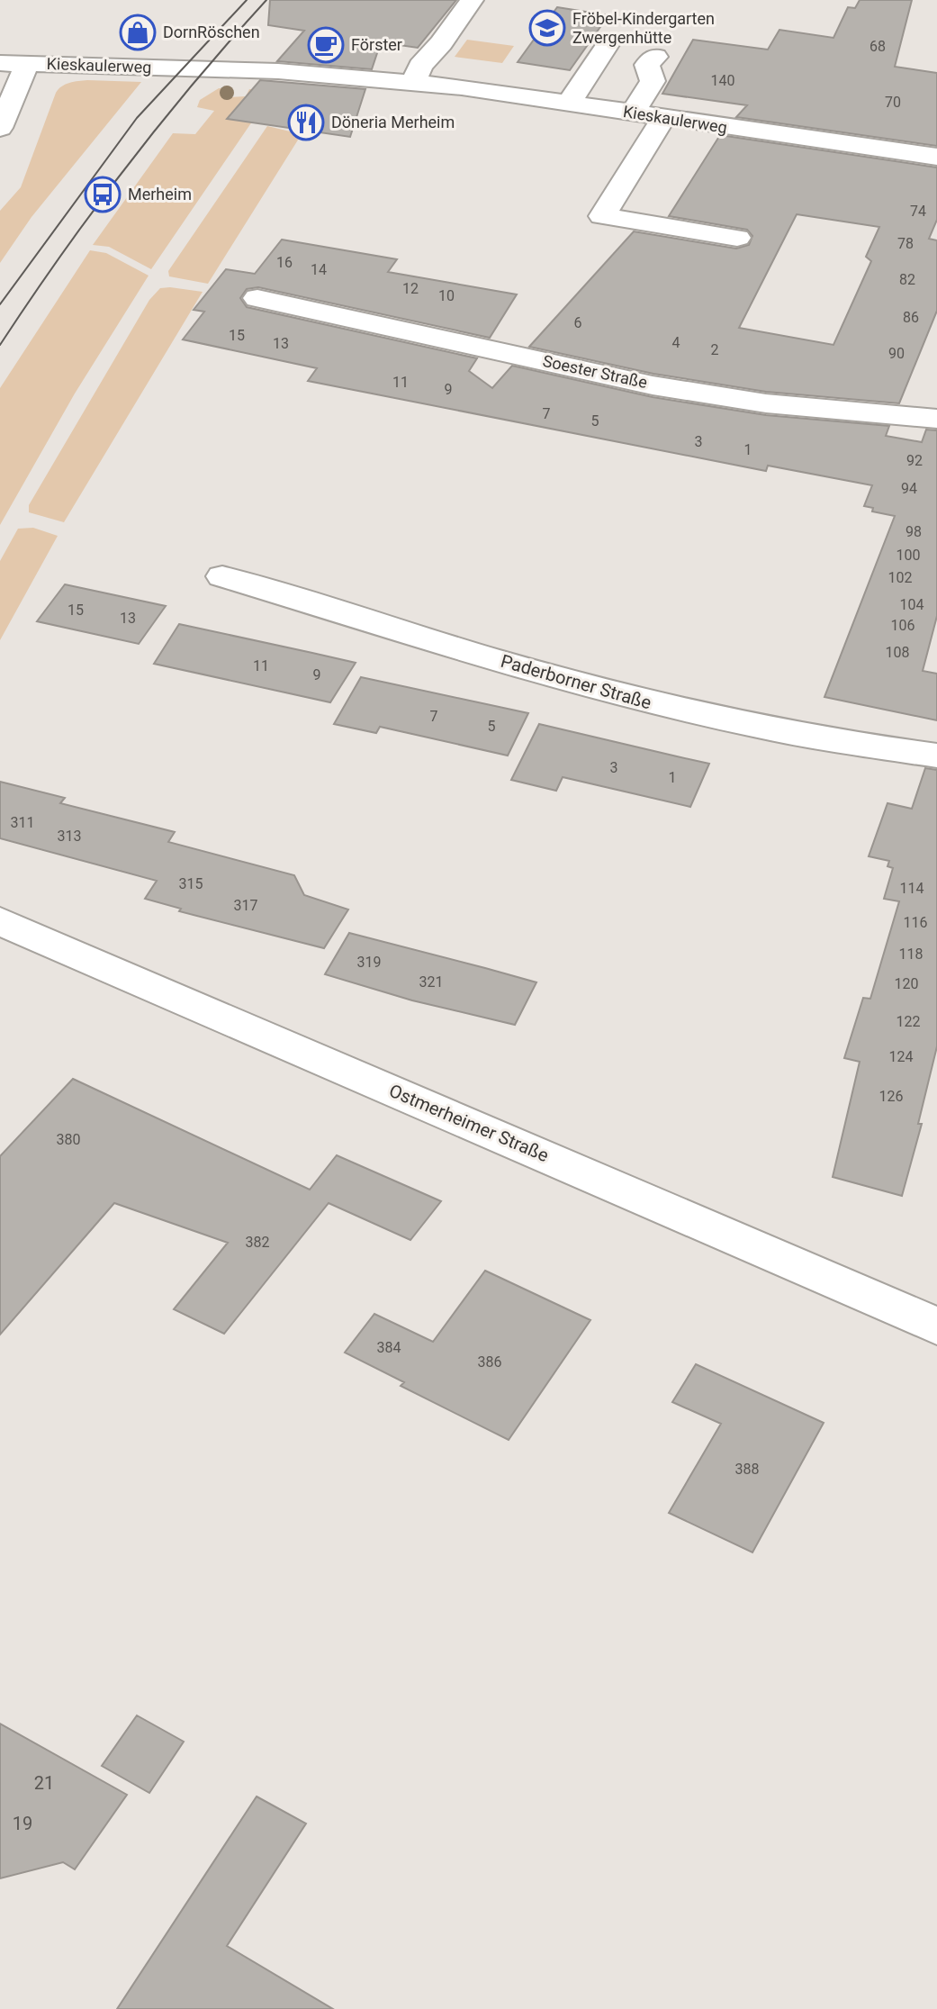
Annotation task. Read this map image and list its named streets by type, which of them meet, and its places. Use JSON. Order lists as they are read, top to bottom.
{
  "streets": {
    "street": [
      "Kieskaulerweg",
      "Soester Straße",
      "Paderborner Straße",
      "Ostmerheimer Straße"
    ]
  },
  "places": {
    "school or university": ["Fröbel-Kindergarten Zwergenhütte"],
    "shop": ["DornRöschen"],
    "cafe": ["Förster"],
    "restaurant": ["Döneria Merheim"],
    "bus stop": ["Merheim"]
  },
  "house_numbers": [
    "68",
    "140",
    "70",
    "74",
    "78",
    "16",
    "14",
    "82",
    "12",
    "10",
    "86",
    "6",
    "15",
    "4",
    "13",
    "2",
    "90",
    "11",
    "9",
    "7",
    "5",
    "3",
    "1",
    "92",
    "94",
    "98",
    "100",
    "102",
    "104",
    "15",
    "13",
    "106",
    "108",
    "11",
    "9",
    "7",
    "5",
    "3",
    "1",
    "311",
    "313",
    "315",
    "114",
    "317",
    "116",
    "118",
    "319",
    "321",
    "120",
    "122",
    "124",
    "126",
    "380",
    "382",
    "384",
    "386",
    "388",
    "21",
    "19"
  ]
}
